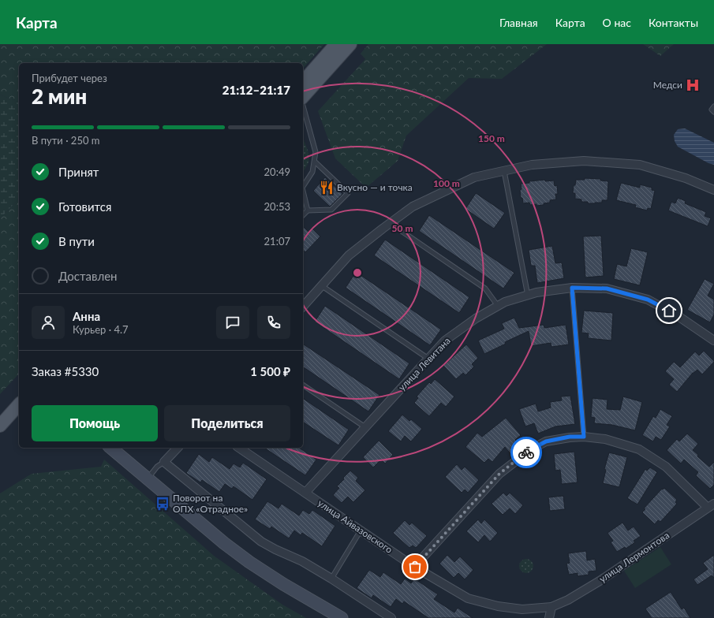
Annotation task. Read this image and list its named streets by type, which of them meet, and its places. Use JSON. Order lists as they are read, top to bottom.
{
  "streets": {
    "street": ["улица Левитана", "улица Айвазовского", "улица Лермонтова"]
  },
  "crossings": [
    ["улица Левитана", "улица Айвазовского"],
    ["улица Айвазовского", "улица Лермонтова"]
  ],
  "places": {
    "hospital": ["Медси"],
    "restaurant": ["Вкусно — и точка"],
    "bus stop": ["Поворот на ОПХ «Отрадное»"]
  },
  "page": {
    "header": "Карта",
    "nav": [
      "Главная",
      "Карта",
      "О нас",
      "Контакты"
    ],
    "heading": ["2 мин", "Прибудет через", "21:12–21:17"],
    "panel": [
      "Анна",
      "Курьер · 4.7",
      "Заказ #5330",
      "1 500 ₽"
    ],
    "bar": "В пути · 250 m",
    "list": [
      ["Принят", "20:49"],
      ["Готовится", "20:53"],
      ["В пути", "21:07"],
      "Доставлен"
    ],
    "buttons": ["Помощь", "Поделиться"]
  },
  "rings": ["150 m", "100 m", "50 m"]
}
